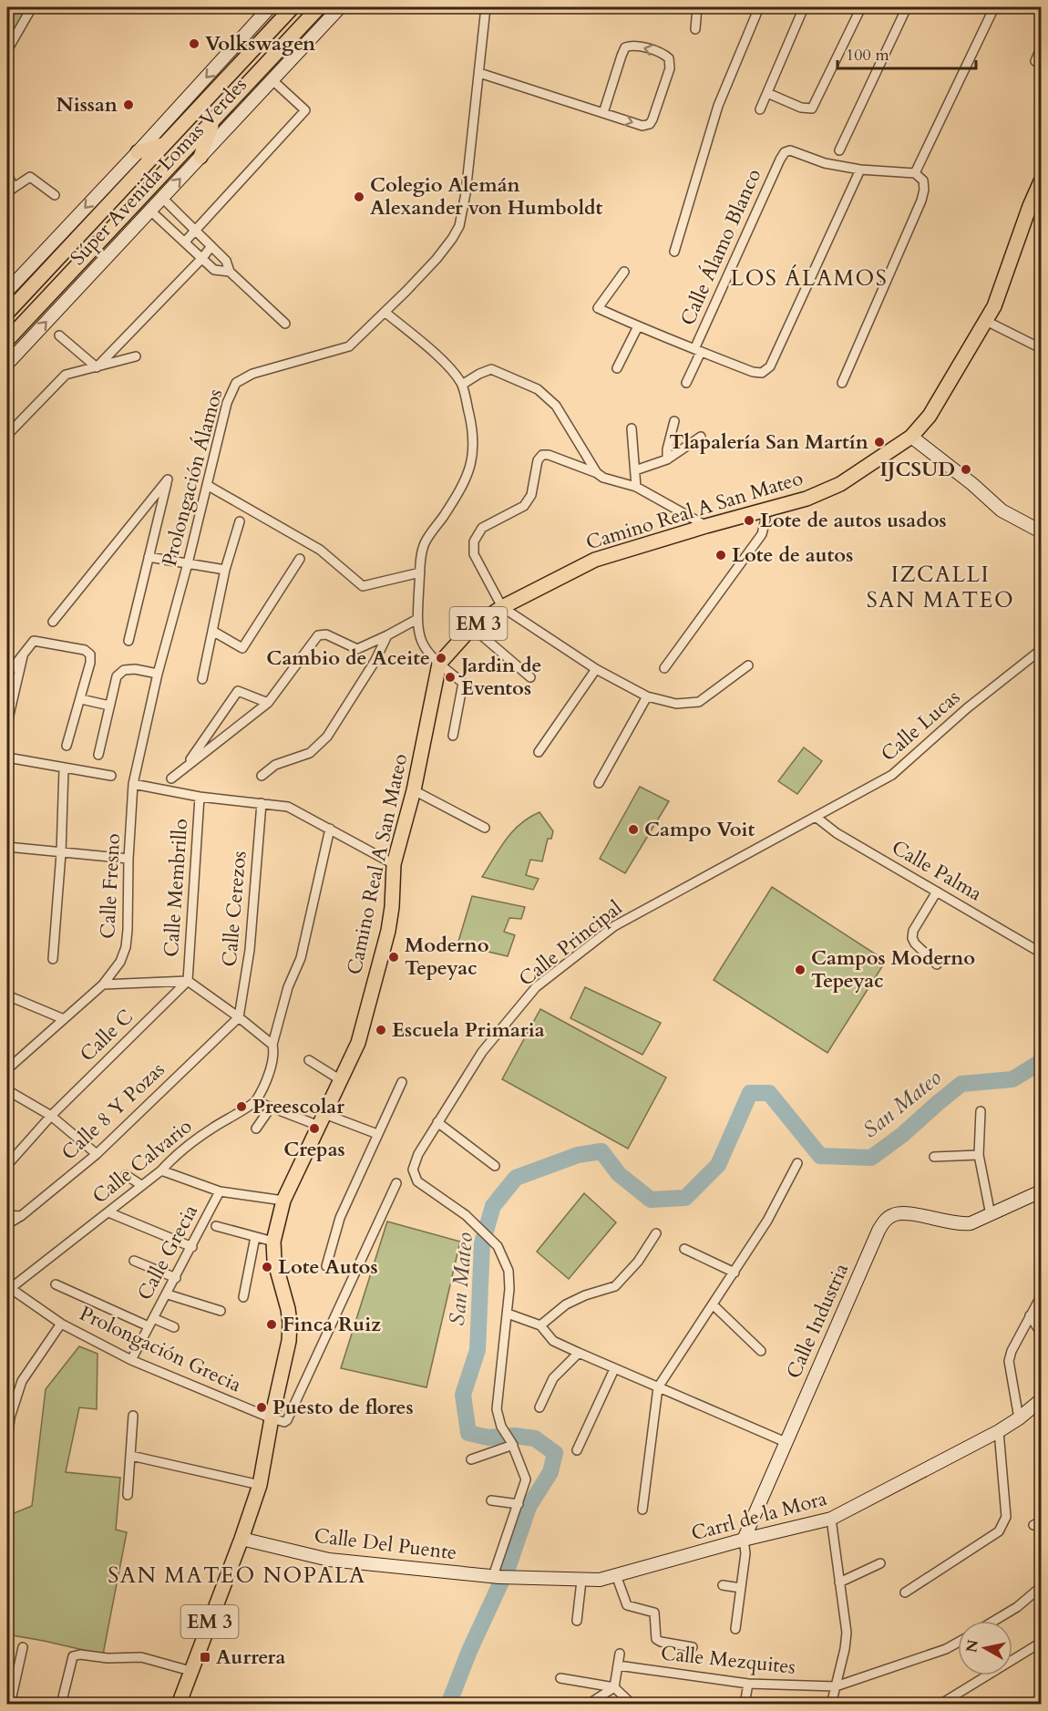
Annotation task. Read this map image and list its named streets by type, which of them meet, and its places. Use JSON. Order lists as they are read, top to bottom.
{
  "streets": {
    "main road": ["Súper Avenida Lomas Verdes", "Camino Real A San Mateo", "EM 3"],
    "street": [
      "Calle Álamo Blanco",
      "Prolongación Álamos",
      "Calle Lucas",
      "Calle Palma",
      "Calle Fresno",
      "Calle Membrillo",
      "Calle Cerezos",
      "Calle Principal",
      "Calle C",
      "Calle 8 Y Pozas",
      "Calle Calvario",
      "Calle Grecia",
      "Calle Industria",
      "Prolongación Grecia",
      "Carrl de la Mora",
      "Calle Del Puente",
      "Calle Mezquites"
    ]
  },
  "crossings": [
    ["Prolongación Álamos", "Calle Fresno"],
    ["Camino Real A San Mateo", "EM 3"],
    ["Camino Real A San Mateo", "Prolongación Grecia"],
    ["Camino Real A San Mateo", "Calle Del Puente"],
    ["EM 3", "Calle Del Puente"],
    ["Calle Lucas", "Calle Palma"],
    ["Calle Lucas", "Calle Principal"],
    ["Calle Palma", "Calle Principal"],
    ["Calle Membrillo", "Calle C"],
    ["Calle Cerezos", "Calle 8 Y Pozas"],
    ["Calle Calvario", "Prolongación Grecia"],
    ["Calle Grecia", "Prolongación Grecia"],
    ["Calle Industria", "Carrl de la Mora"],
    ["Carrl de la Mora", "Calle Del Puente"]
  ],
  "districts": ["LOS ÁLAMOS", "IZCALLI SAN MATEO", "SAN MATEO NOPALA"],
  "water": ["San Mateo"],
  "places": {
    "other": [
      "Volkswagen",
      "Nissan",
      "Colegio Alemán Alexander von Humboldt",
      "Tlapalería San Martín",
      "IJCSUD",
      "Lote de autos usados",
      "Lote de autos",
      "Cambio de Aceite",
      "Jardin de Eventos",
      "Campo Voit",
      "Moderno Tepeyac",
      "Campos Moderno Tepeyac",
      "Escuela Primaria",
      "Preescolar",
      "Crepas",
      "Lote Autos",
      "Finca Ruiz",
      "Puesto de flores"
    ],
    "transit": ["Aurrera"]
  },
  "scale_bar": "100 m",
  "north": "left"
}
